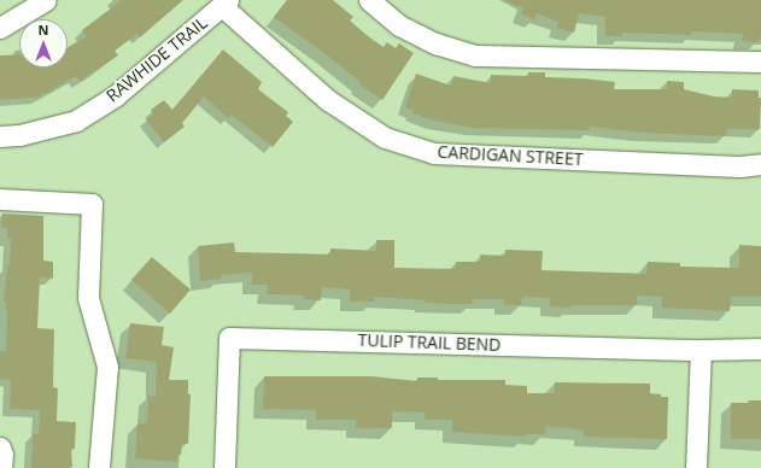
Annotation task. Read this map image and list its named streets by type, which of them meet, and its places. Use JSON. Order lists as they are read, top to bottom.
{
  "streets": {
    "street": ["RAWHIDE TRAIL", "CARDIGAN STREET", "TULIP TRAIL BEND"]
  },
  "crossings": [
    ["RAWHIDE TRAIL", "CARDIGAN STREET"]
  ],
  "north": "top"
}
